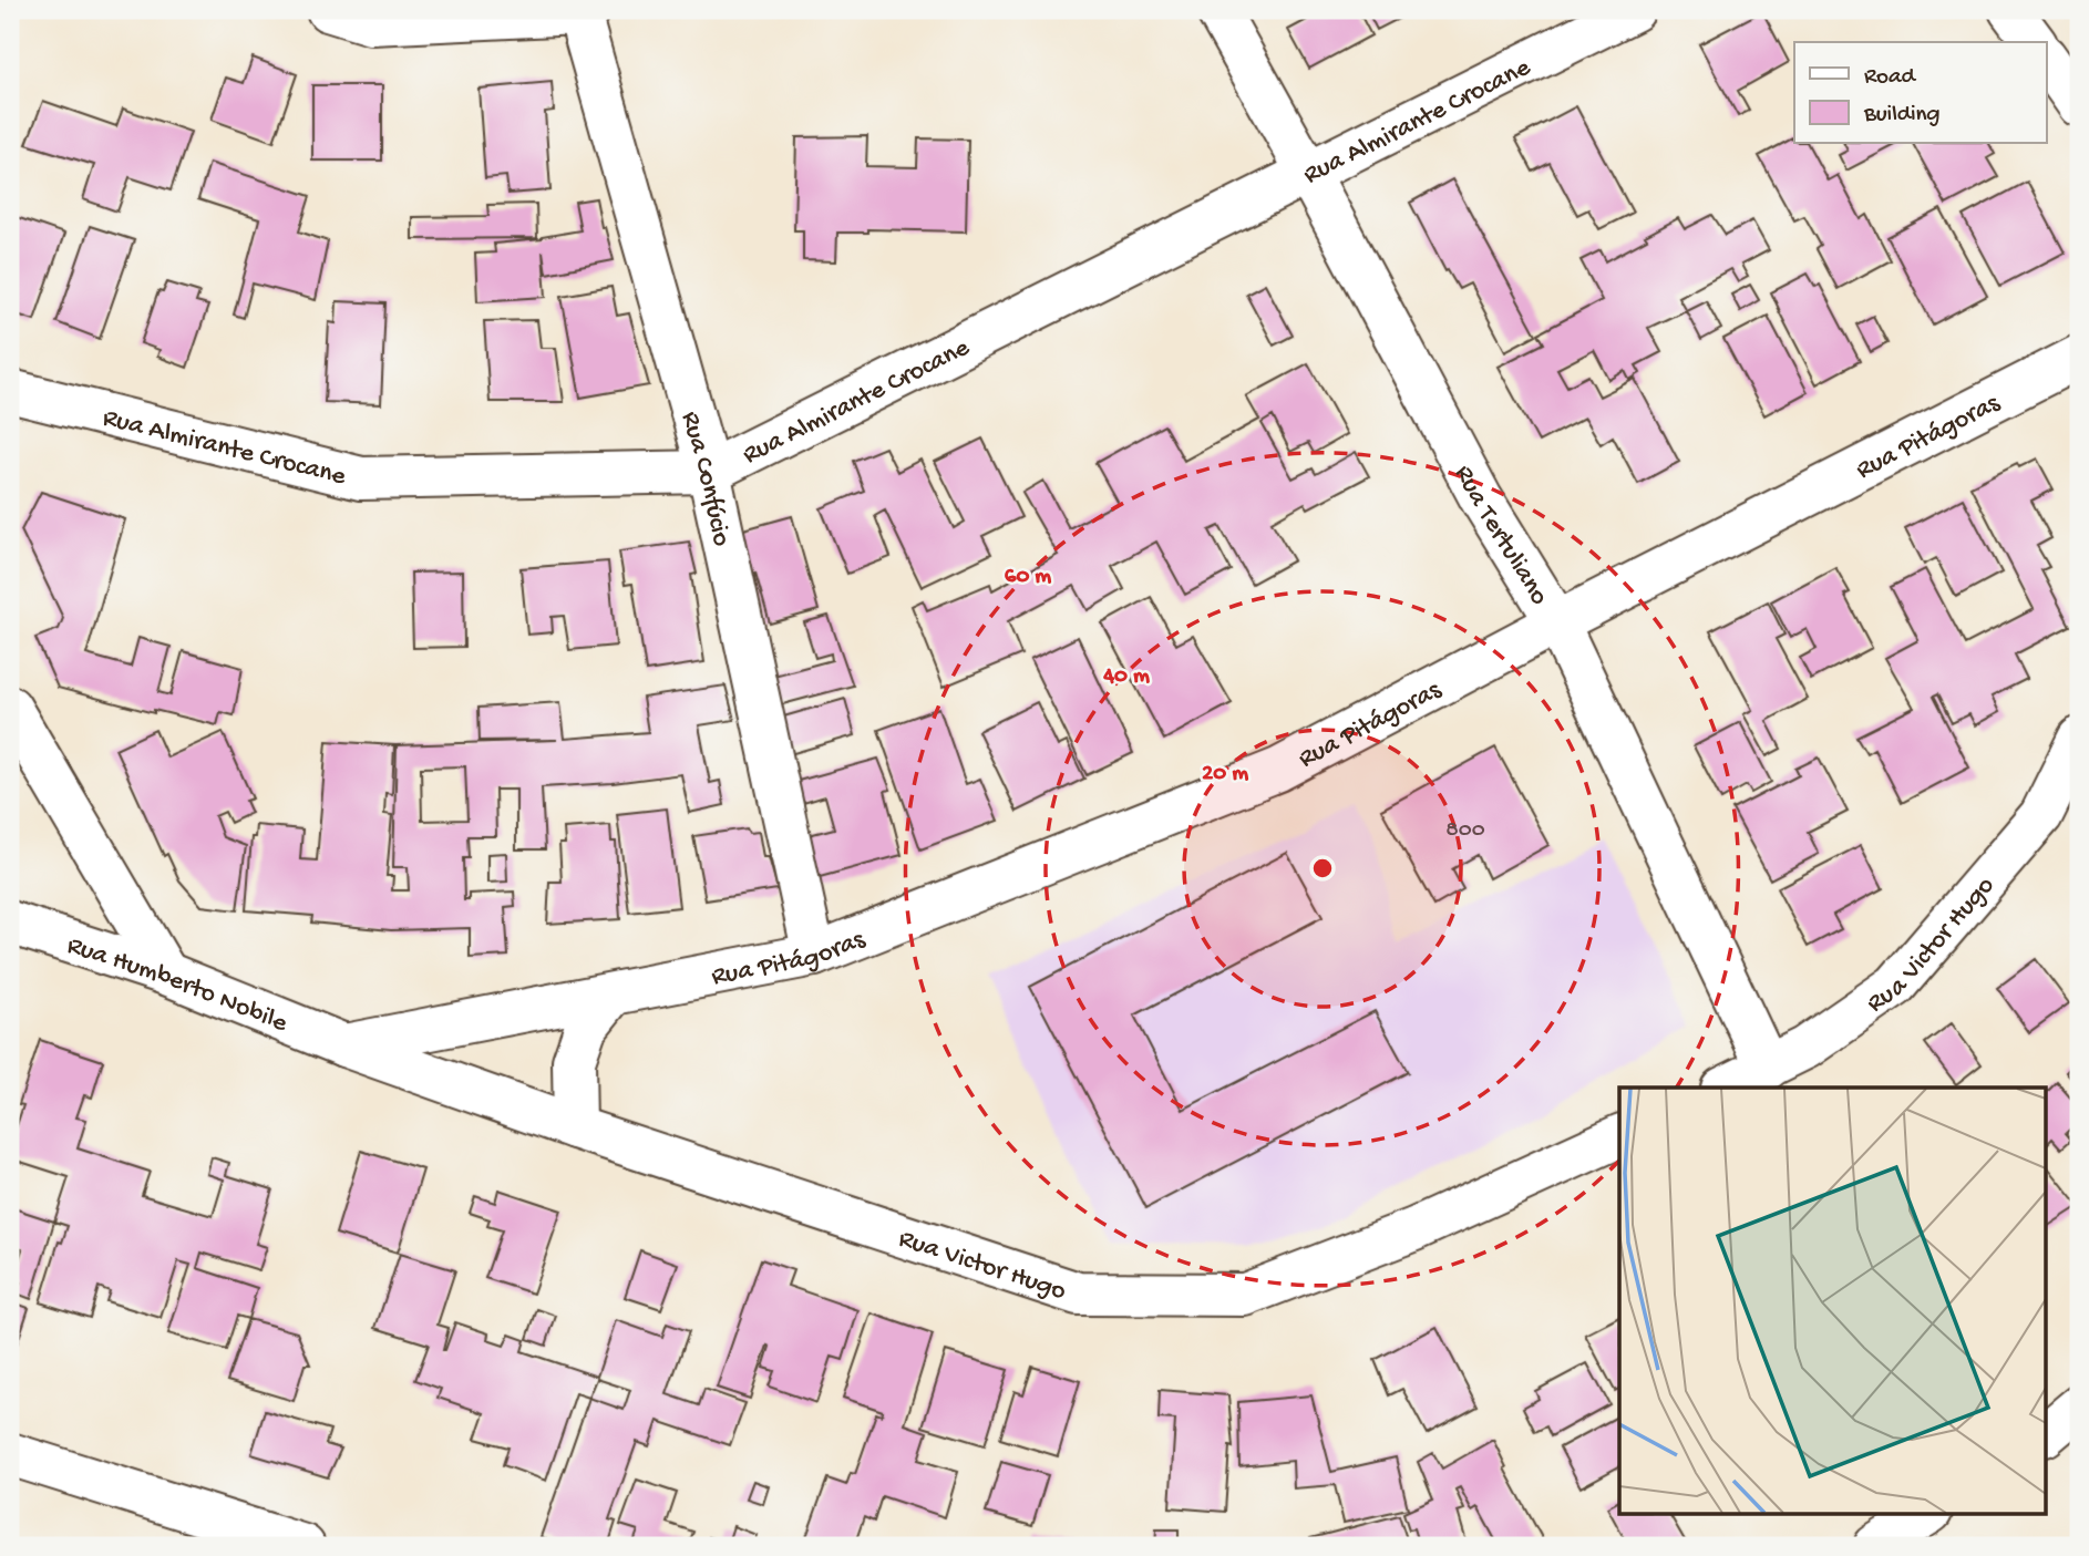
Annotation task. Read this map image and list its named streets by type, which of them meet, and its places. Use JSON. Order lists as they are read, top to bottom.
{
  "streets": {
    "street": [
      "Rua Almirante Crocane",
      "Rua Pitágoras",
      "Rua Confúcio",
      "Rua Tertuliano",
      "Rua Victor Hugo",
      "Rua Humberto Nobile"
    ]
  },
  "crossings": [
    ["Rua Almirante Crocane", "Rua Confúcio"],
    ["Rua Almirante Crocane", "Rua Tertuliano"],
    ["Rua Pitágoras", "Rua Confúcio"],
    ["Rua Pitágoras", "Rua Tertuliano"],
    ["Rua Pitágoras", "Rua Victor Hugo"],
    ["Rua Pitágoras", "Rua Humberto Nobile"],
    ["Rua Tertuliano", "Rua Victor Hugo"],
    ["Rua Victor Hugo", "Rua Humberto Nobile"]
  ],
  "house_numbers": ["800"],
  "legend": ["Road", "Building"],
  "rings": ["60 m", "40 m", "20 m"]
}
